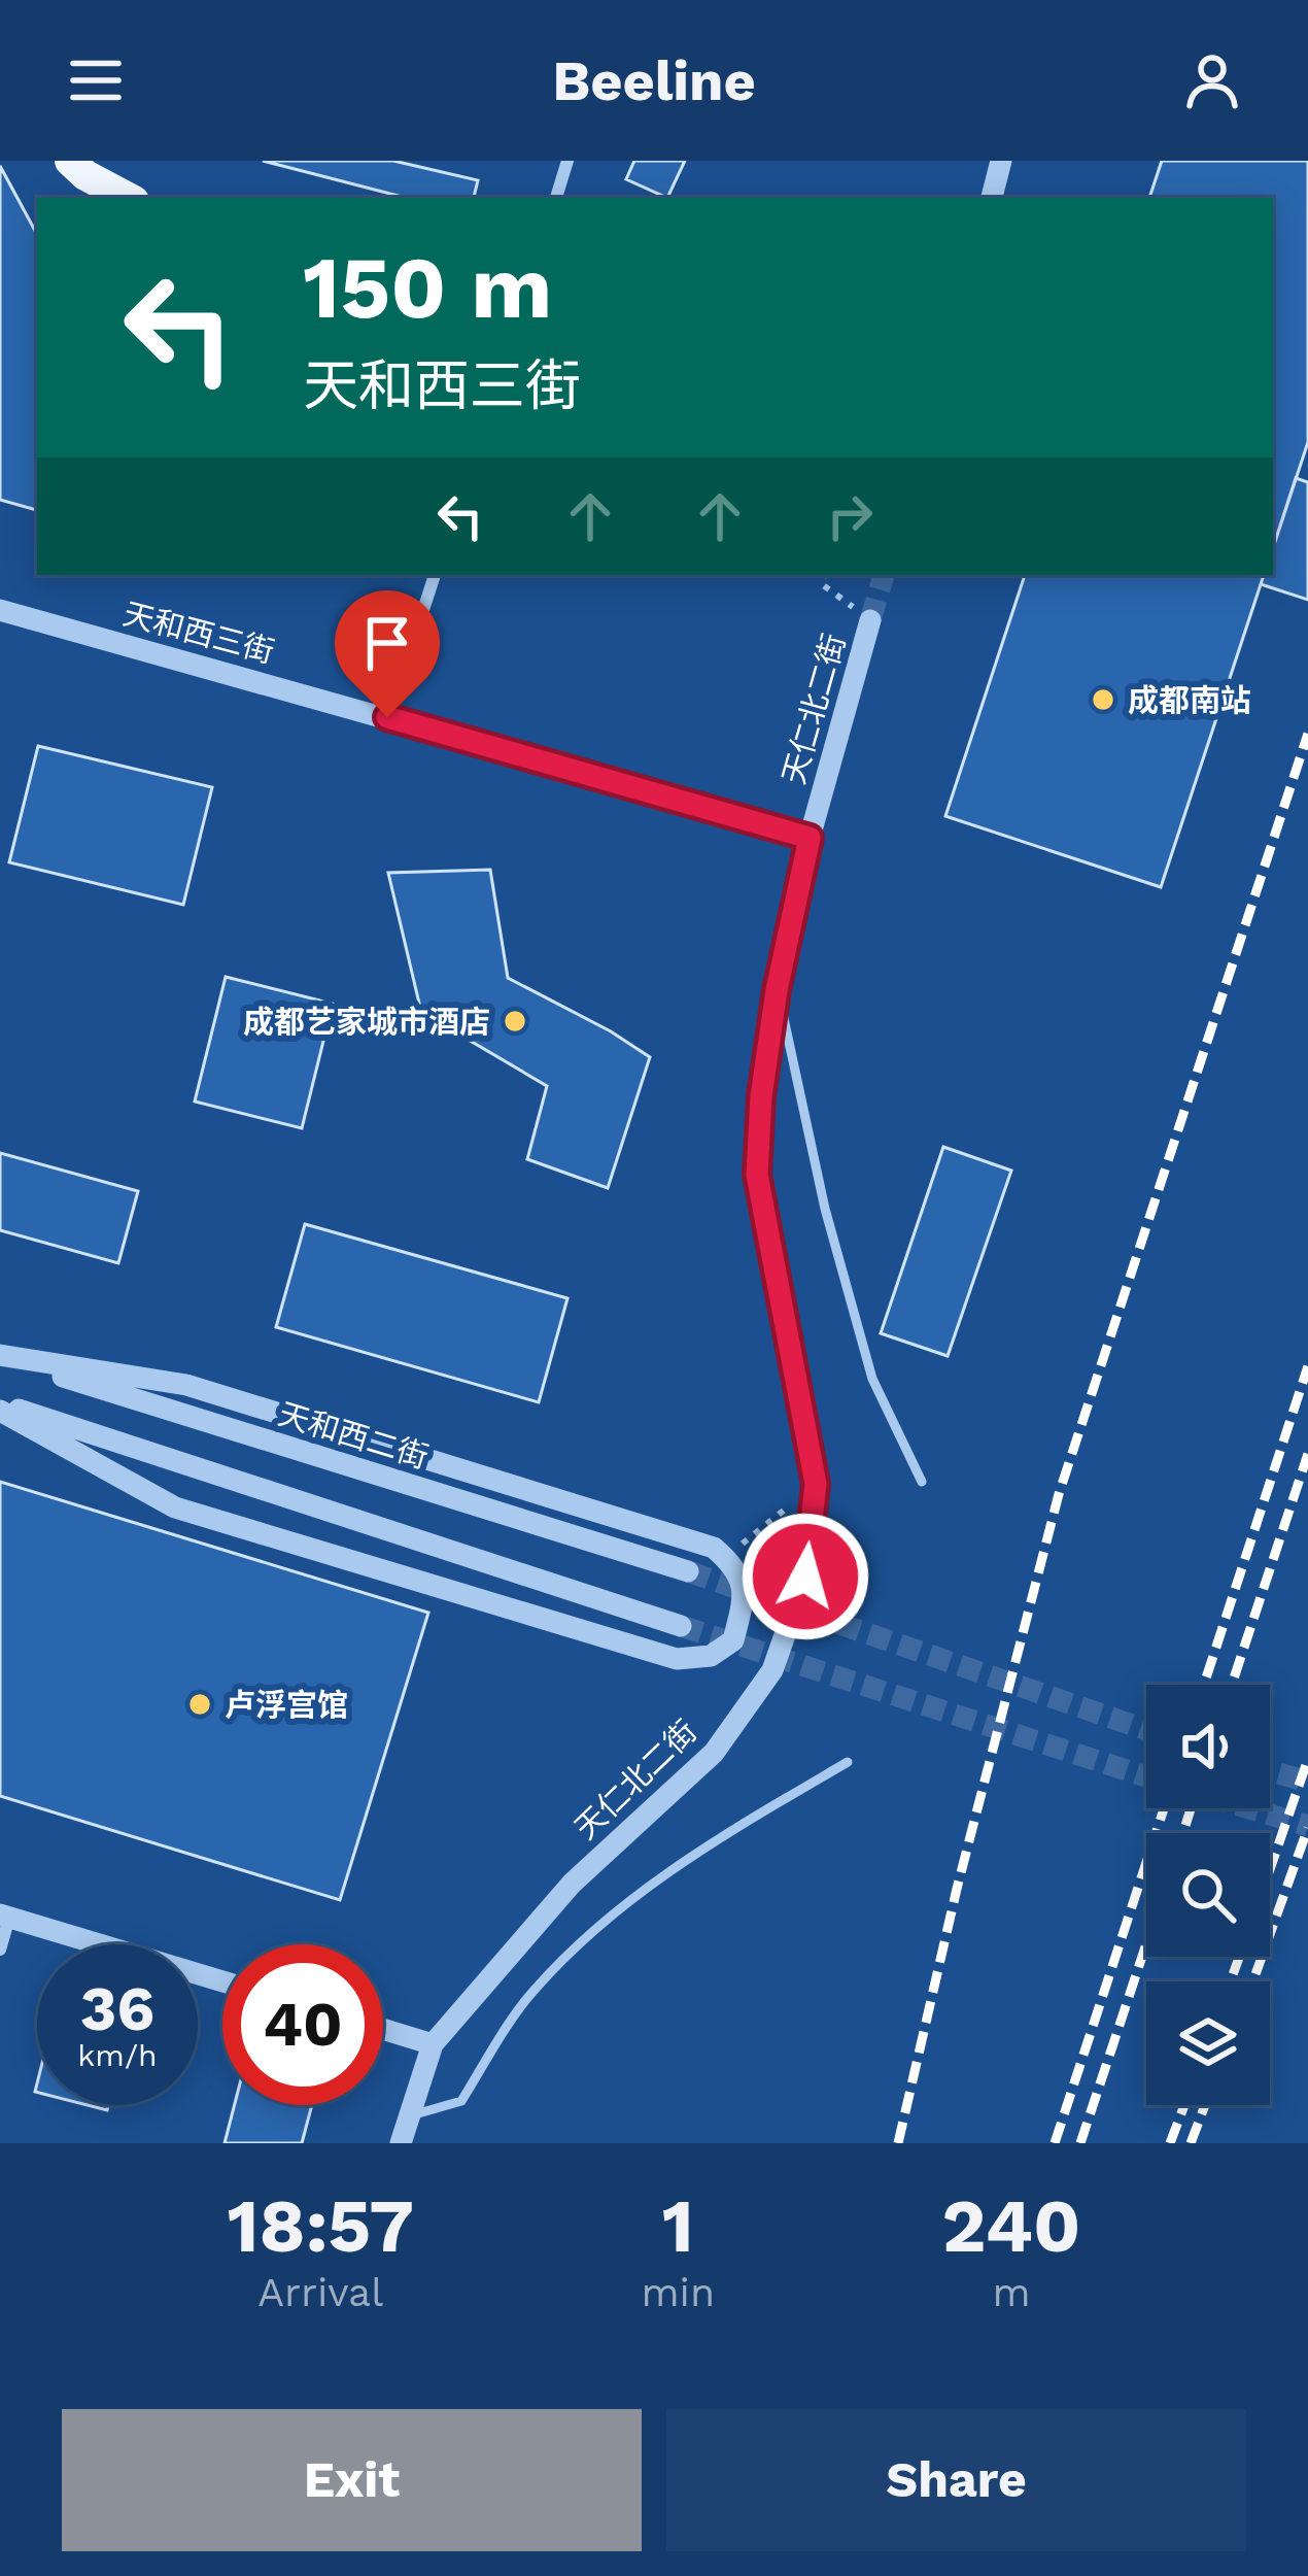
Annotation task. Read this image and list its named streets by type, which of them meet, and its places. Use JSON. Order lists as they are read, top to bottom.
{
  "streets": {
    "street": ["天和西三街", "天仁北二街", "天和西二街"]
  },
  "crossings": [
    ["天和西三街", "天仁北二街"]
  ],
  "places": ["成都南站", "成都艺家城市酒店", "卢浮宫馆"],
  "page": {
    "header": "Beeline",
    "turn": ["150 m", "天和西三街"],
    "speed": "36 km/h",
    "limit": "40",
    "eta": [
      "18:57",
      "Arrival",
      "1",
      "min",
      "240",
      "m"
    ],
    "buttons": ["Exit", "Share"]
  }
}
